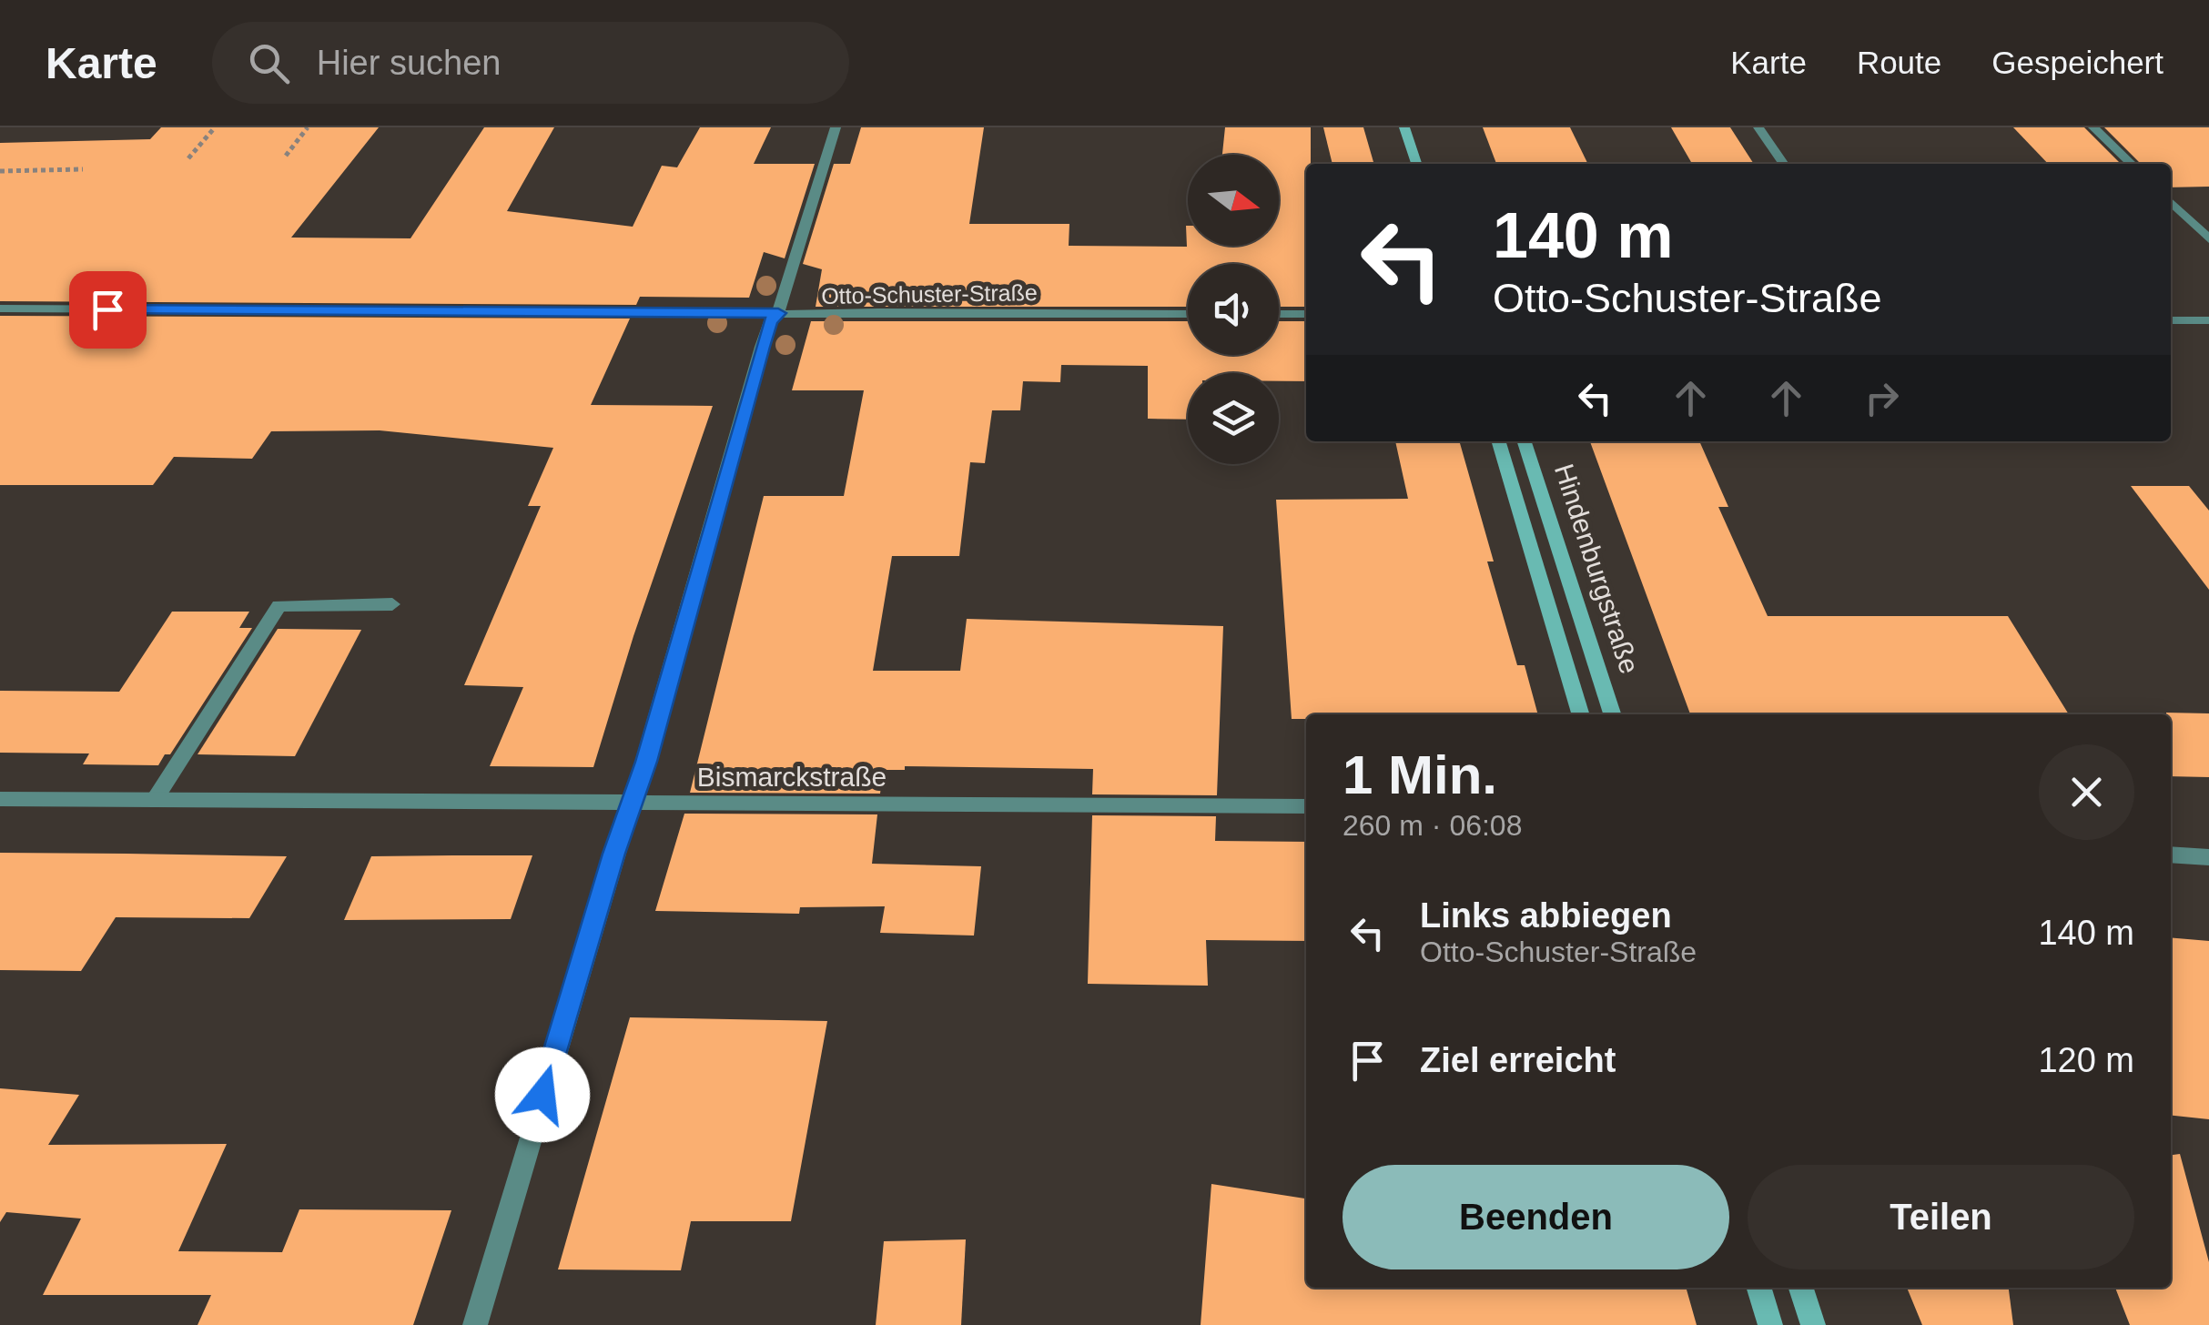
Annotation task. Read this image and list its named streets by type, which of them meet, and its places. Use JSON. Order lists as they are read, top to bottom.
{
  "streets": {
    "main road": ["Hindenburgstraße"],
    "street": ["Otto-Schuster-Straße", "Bismarckstraße"]
  },
  "north": "right",
  "page": {
    "header": "Karte",
    "search": "Hier suchen",
    "nav": ["Karte", "Route", "Gespeichert"],
    "turn": ["140 m", "Otto-Schuster-Straße"],
    "heading": ["1 Min.", "260 m · 06:08"],
    "list": [
      {
        "name": "Links abbiegen",
        "note": "Otto-Schuster-Straße",
        "value": "140 m"
      },
      {
        "name": "Ziel erreicht",
        "value": "120 m"
      }
    ],
    "buttons": ["Beenden", "Teilen"]
  }
}
